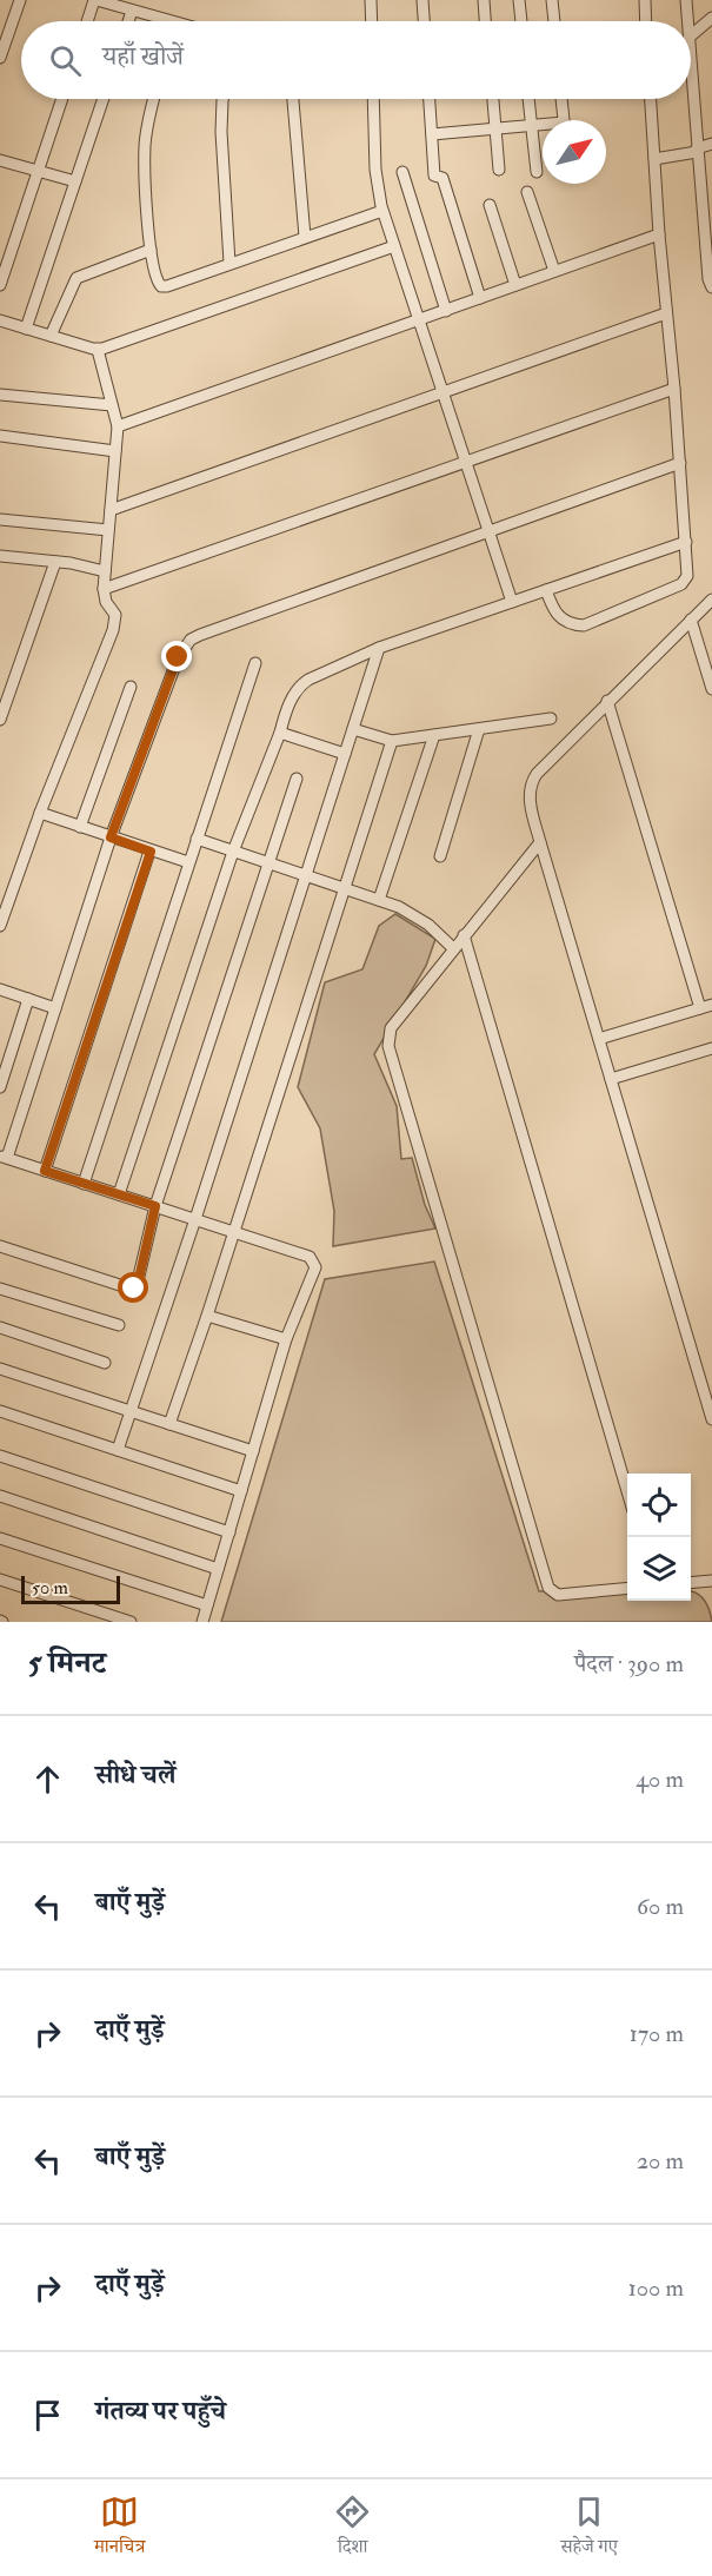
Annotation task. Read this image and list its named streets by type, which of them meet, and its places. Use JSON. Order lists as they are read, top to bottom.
{
  "scale_bar": "50 m",
  "north": "top right",
  "page": {
    "search": "यहाँ खोजें",
    "scale": "50 m",
    "heading": ["5 मिनट", "पैदल · 390 m"],
    "list": [
      ["सीधे चलें", "40 m"],
      ["बाएँ मुड़ें", "60 m"],
      ["दाएँ मुड़ें", "170 m"],
      ["बाएँ मुड़ें", "20 m"],
      ["दाएँ मुड़ें", "100 m"],
      "गंतव्य पर पहुँचे"
    ],
    "nav": ["मानचित्र", "दिशा", "सहेजे गए"]
  }
}
